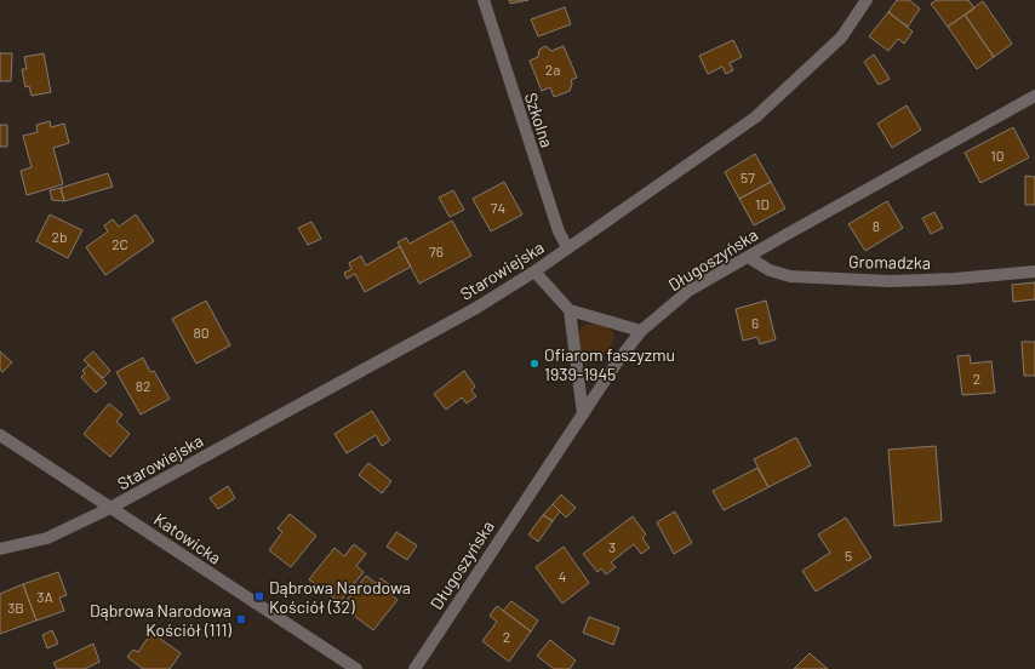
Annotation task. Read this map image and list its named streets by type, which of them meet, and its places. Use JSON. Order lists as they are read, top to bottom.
{
  "streets": {
    "street": [
      "Szkolna",
      "Długoszyńska",
      "Gromadzka",
      "Starowiejska",
      "Katowicka"
    ]
  },
  "crossings": [
    ["Szkolna", "Starowiejska"],
    ["Długoszyńska", "Gromadzka"],
    ["Starowiejska", "Katowicka"]
  ],
  "places": {
    "other": ["Ofiarom faszyzmu 1939-1945"],
    "transit": ["Dąbrowa Narodowa Kościół (32)", "Dąbrowa Narodowa Kościół (111)"]
  },
  "house_numbers": [
    "2a",
    "10",
    "57",
    "1D",
    "74",
    "8",
    "2b",
    "2C",
    "76",
    "6",
    "80",
    "2",
    "82",
    "3",
    "5",
    "4",
    "3A",
    "3B",
    "2"
  ]
}
